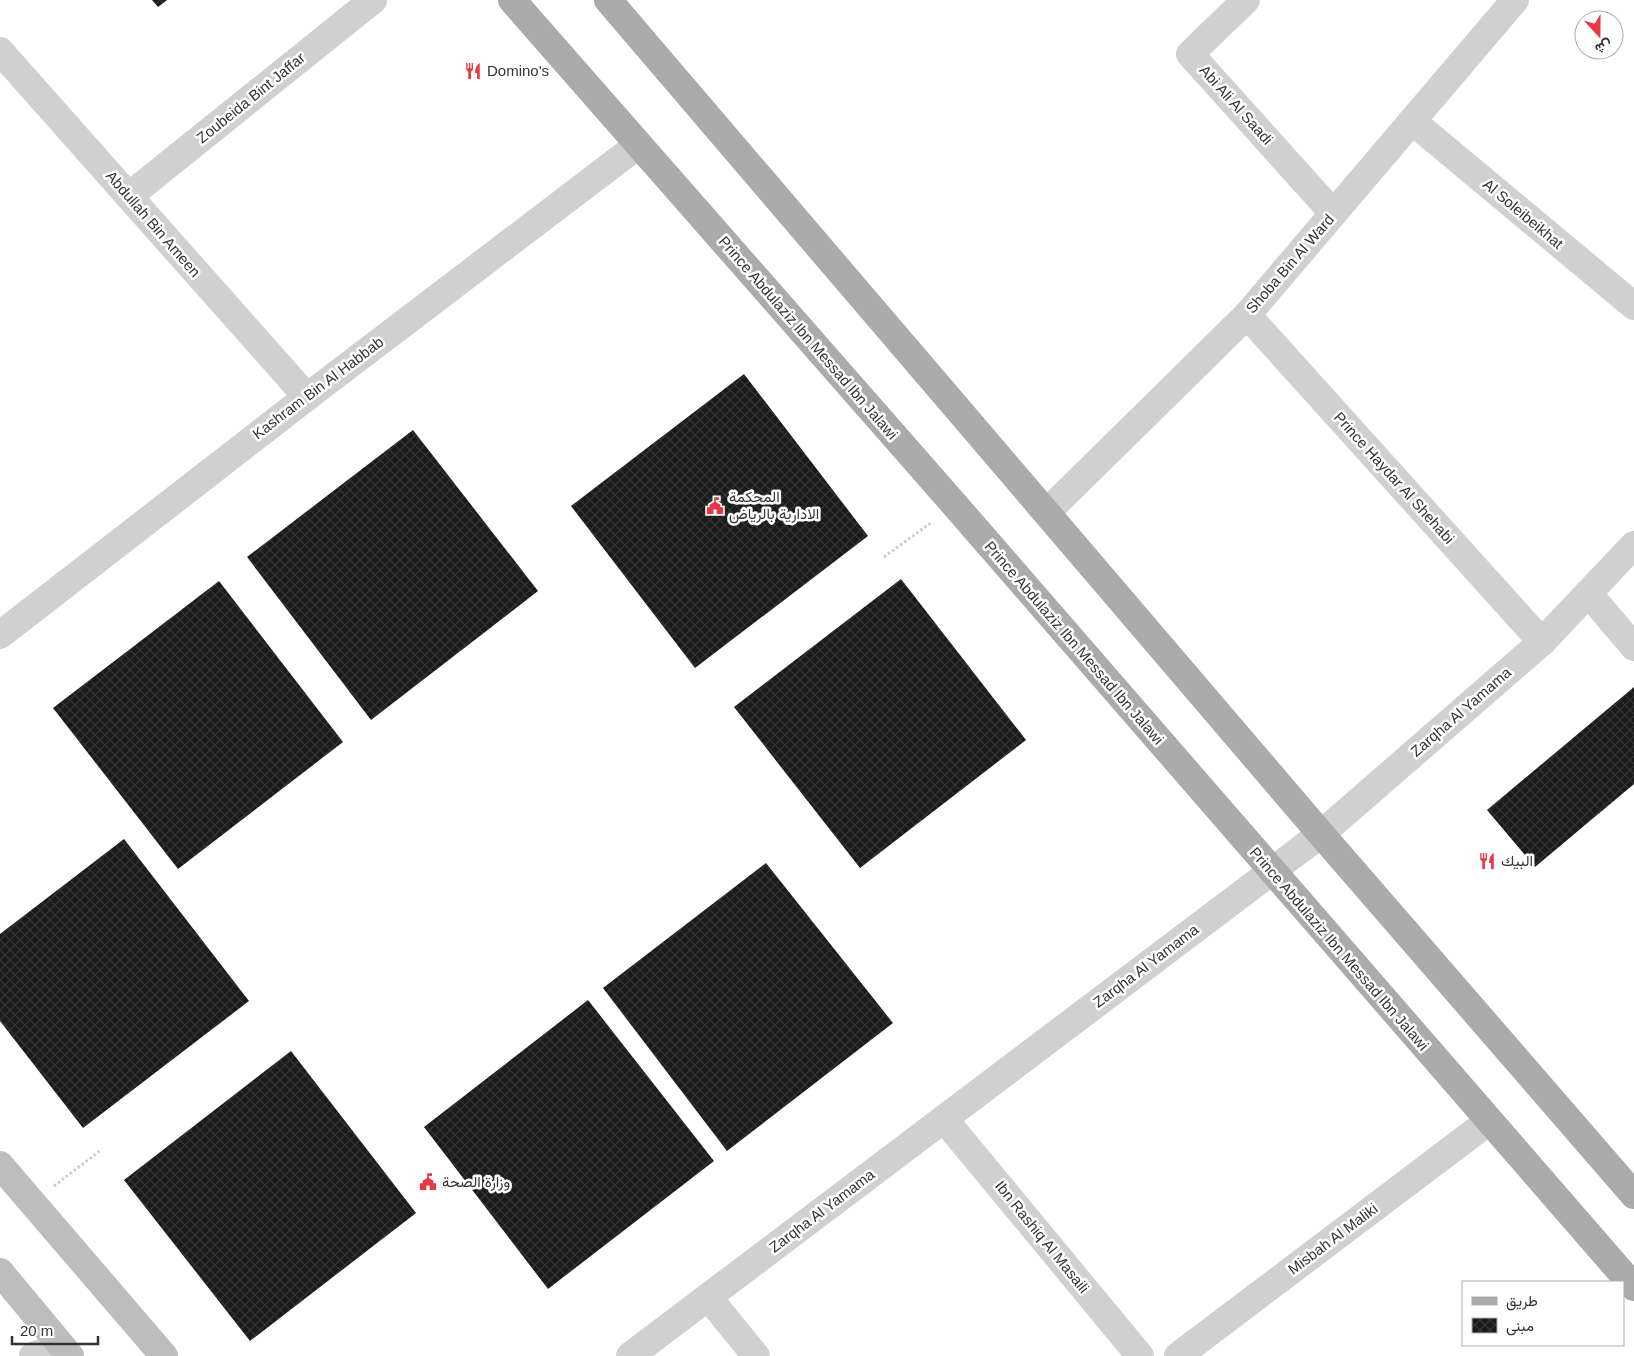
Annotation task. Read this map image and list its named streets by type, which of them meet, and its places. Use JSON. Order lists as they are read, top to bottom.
{
  "streets": {
    "main road": ["Prince Abdulaziz Ibn Messad Ibn Jalawi"],
    "street": [
      "Zoubeida Bint Jaffar",
      "Abi Ali Al Saadi",
      "Al Soleibeikhat",
      "Abdullah Bin Ameen",
      "Shoba Bin Al Ward",
      "Kashram Bin Al Habbab",
      "Prince Haydar Al Shehabi",
      "Zarqha Al Yamama",
      "Ibn Rashiq Al Masaili",
      "Misbah Al Maliki"
    ]
  },
  "crossings": [
    ["Zoubeida Bint Jaffar", "Abdullah Bin Ameen"],
    ["Abi Ali Al Saadi", "Shoba Bin Al Ward"],
    ["Al Soleibeikhat", "Shoba Bin Al Ward"],
    ["Abdullah Bin Ameen", "Kashram Bin Al Habbab"],
    ["Shoba Bin Al Ward", "Prince Haydar Al Shehabi"],
    ["Prince Abdulaziz Ibn Messad Ibn Jalawi", "Kashram Bin Al Habbab"],
    ["Prince Abdulaziz Ibn Messad Ibn Jalawi", "Zarqha Al Yamama"],
    ["Prince Abdulaziz Ibn Messad Ibn Jalawi", "Misbah Al Maliki"],
    ["Prince Haydar Al Shehabi", "Zarqha Al Yamama"],
    ["Zarqha Al Yamama", "Ibn Rashiq Al Masaili"]
  ],
  "places": {
    "restaurant": ["Domino's", "البيك"],
    "public building": ["المحكمة الادارية بالرياض", "وزارة الصحة"]
  },
  "legend": ["طريق", "مبنى"],
  "scale_bar": "20 m",
  "north": "bottom"
}
